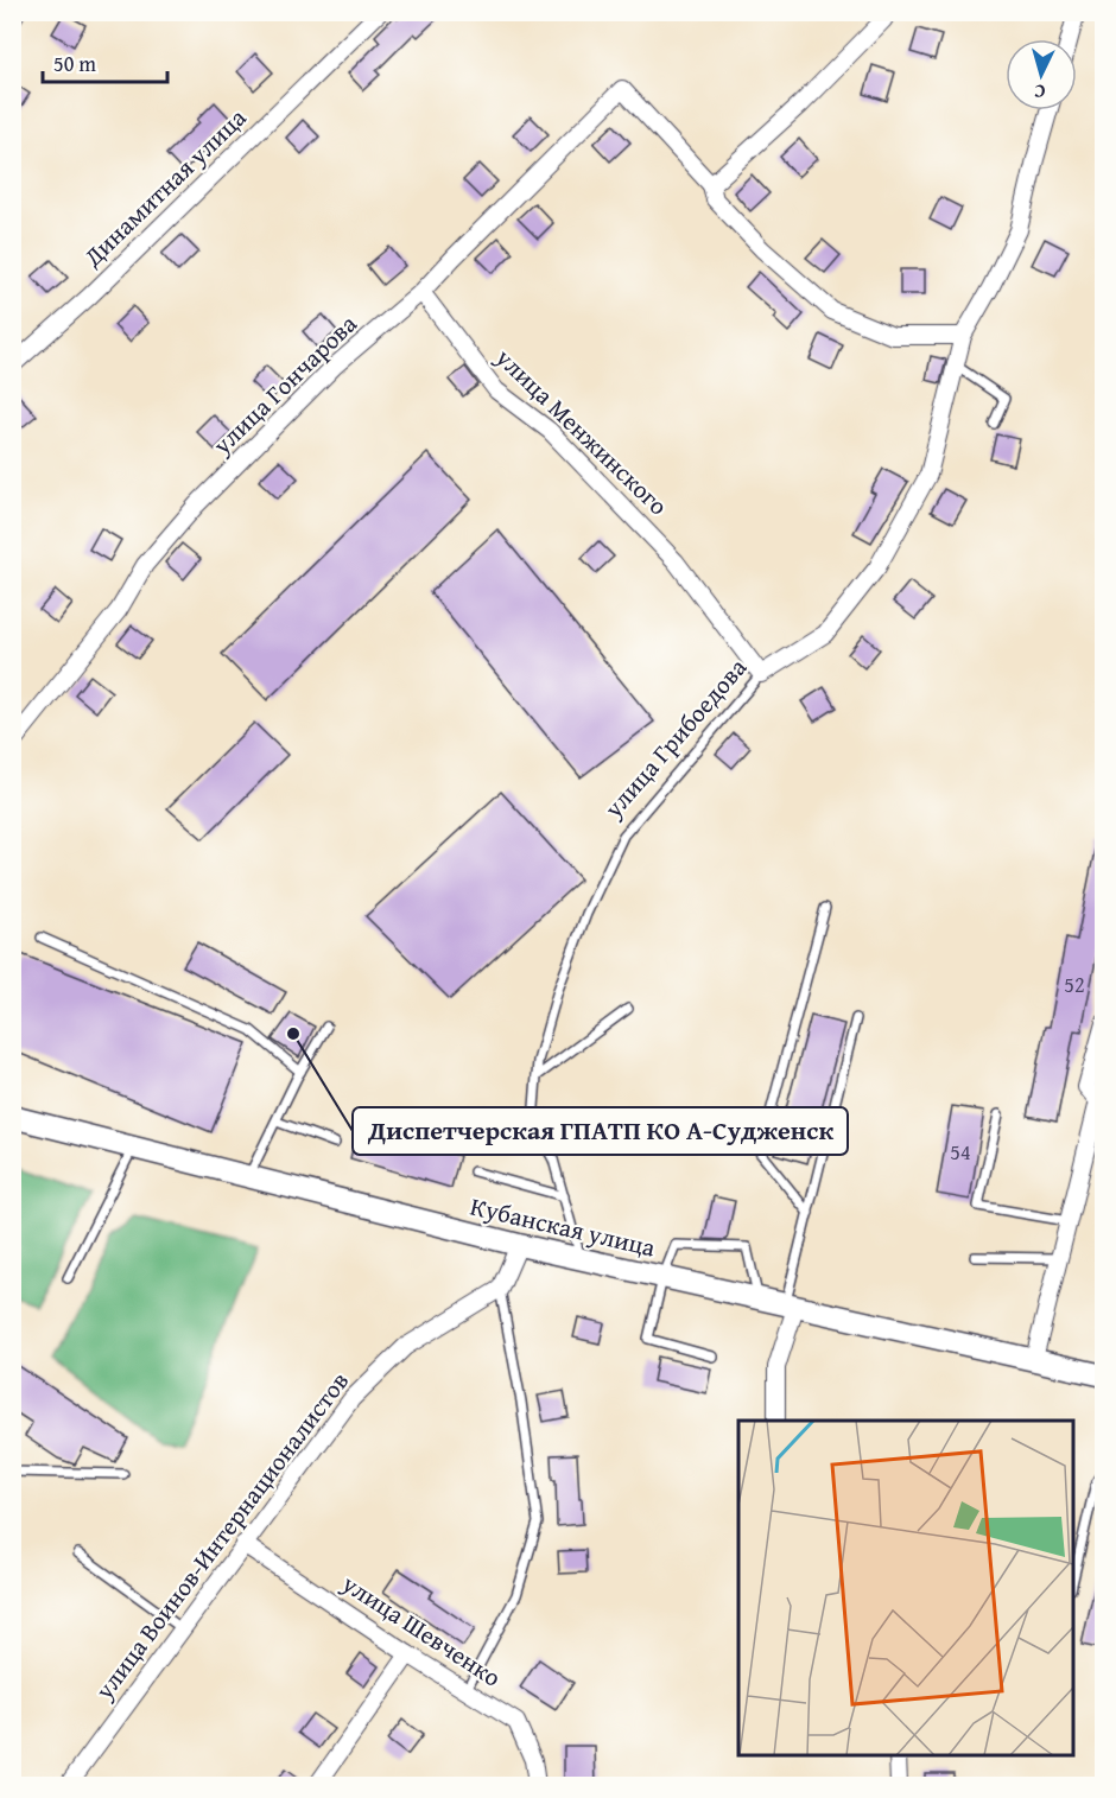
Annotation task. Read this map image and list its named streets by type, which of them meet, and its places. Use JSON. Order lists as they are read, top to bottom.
{
  "streets": {
    "street": [
      "Динамитная улица",
      "улица Гончарова",
      "улица Менжинского",
      "улица Грибоедова",
      "Кубанская улица",
      "улица Воинов-Интернационалистов",
      "улица Шевченко"
    ]
  },
  "crossings": [
    ["улица Гончарова", "улица Менжинского"],
    ["улица Менжинского", "улица Грибоедова"],
    ["улица Грибоедова", "Кубанская улица"],
    ["улица Воинов-Интернационалистов", "улица Шевченко"]
  ],
  "places": ["Диспетчерская ГПАТП КО А-Судженск"],
  "house_numbers": ["52", "54"],
  "scale_bar": "50 m",
  "north": "bottom"
}
